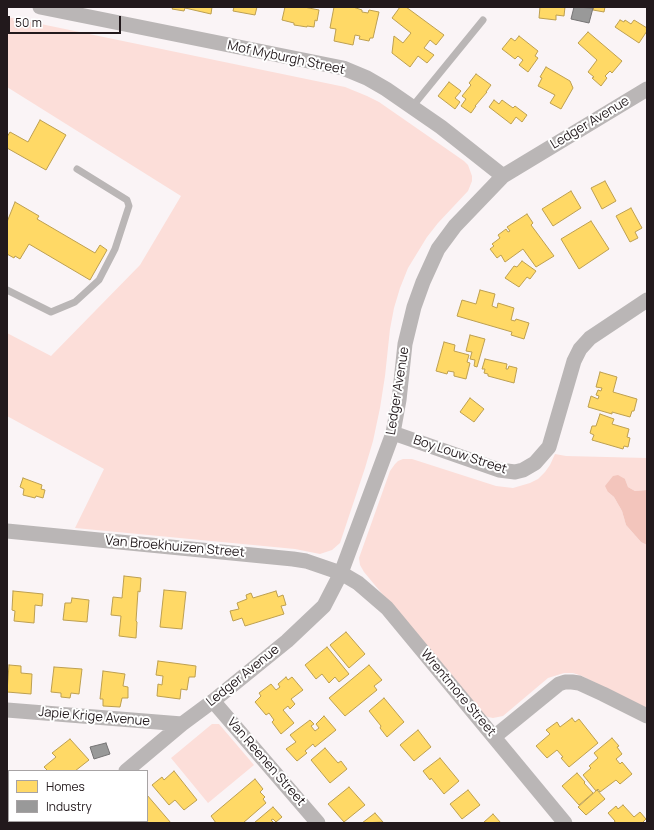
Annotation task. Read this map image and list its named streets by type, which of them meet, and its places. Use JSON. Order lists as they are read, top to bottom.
{
  "streets": {
    "street": [
      "Mof Myburgh Street",
      "Ledger Avenue",
      "Boy Louw Street",
      "Van Broekhuizen Street",
      "Wrentmore Street",
      "Japie Krige Avenue",
      "Van Reenen Street"
    ]
  },
  "crossings": [
    ["Mof Myburgh Street", "Ledger Avenue"],
    ["Ledger Avenue", "Boy Louw Street"],
    ["Ledger Avenue", "Van Broekhuizen Street"],
    ["Ledger Avenue", "Wrentmore Street"],
    ["Ledger Avenue", "Japie Krige Avenue"],
    ["Ledger Avenue", "Van Reenen Street"],
    ["Van Broekhuizen Street", "Wrentmore Street"]
  ],
  "legend": ["Homes", "Industry"],
  "scale_bar": "50 m"
}
